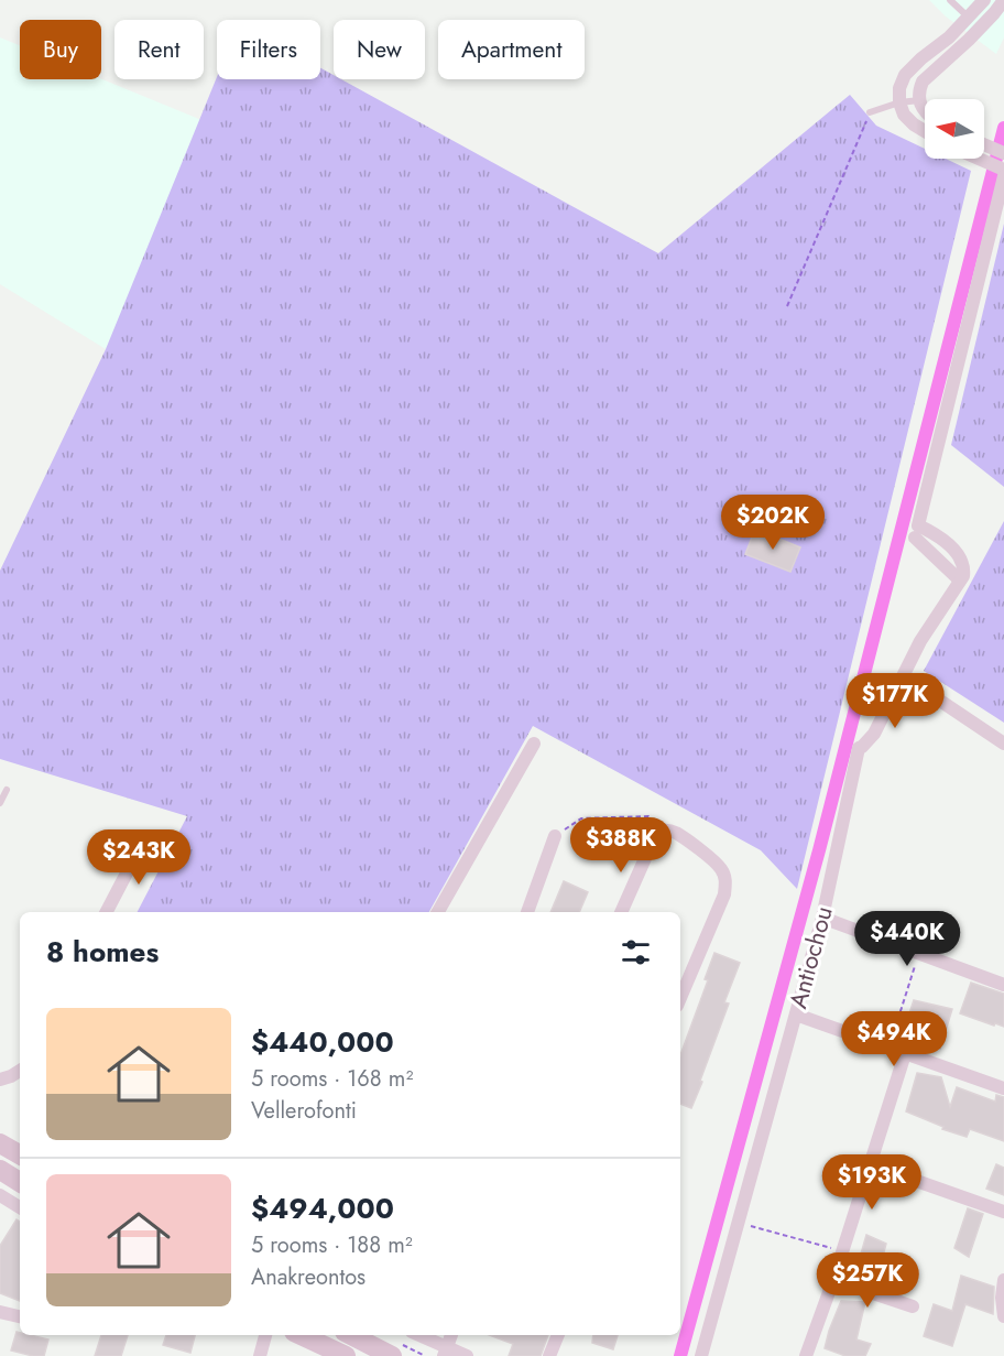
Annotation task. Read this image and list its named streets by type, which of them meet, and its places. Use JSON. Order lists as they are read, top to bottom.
{
  "streets": {
    "street": ["Antiochou"]
  },
  "north": "left",
  "page": {
    "chip": [
      "Buy",
      "Rent",
      "Filters",
      "New",
      "Apartment"
    ],
    "price": [
      "$202K",
      "$177K",
      "$388K",
      "$243K",
      "$440K",
      "$494K",
      "$193K",
      "$257K"
    ],
    "heading": "8 homes",
    "list": [
      {
        "name": "$440,000",
        "note": "5 rooms · 168 m² · Vellerofonti"
      },
      {
        "name": "$494,000",
        "note": "5 rooms · 188 m² · Anakreontos"
      }
    ]
  }
}
